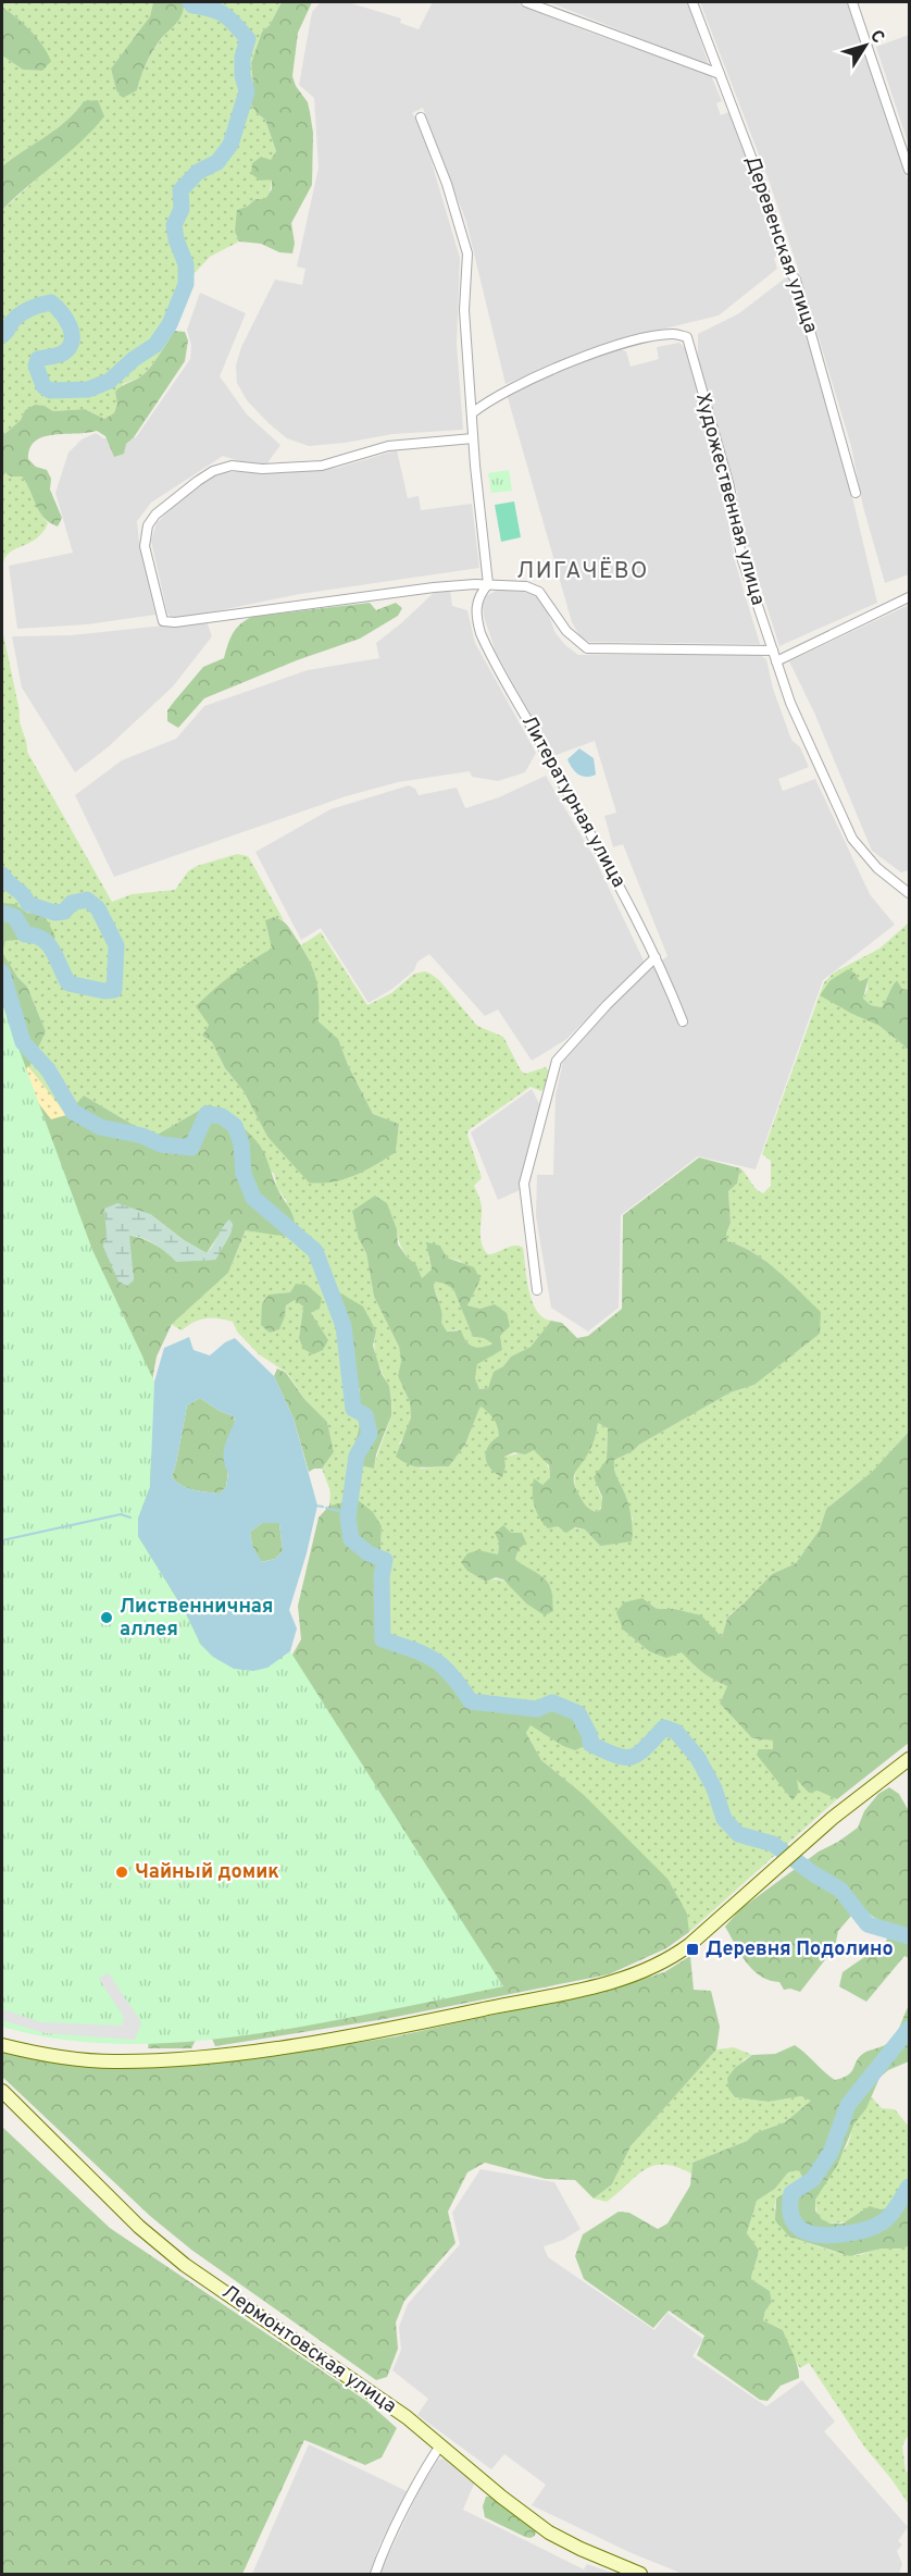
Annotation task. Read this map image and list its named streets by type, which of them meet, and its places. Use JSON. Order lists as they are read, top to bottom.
{
  "streets": {
    "street": [
      "Деревенская улица",
      "Художественная улица",
      "Литературная улица",
      "Лермонтовская улица"
    ]
  },
  "districts": ["ЛИГАЧЁВО"],
  "places": {
    "other": ["Лиственничная аллея", "Чайный домик"],
    "transit": ["Деревня Подолино"]
  },
  "north": "top right"
}
